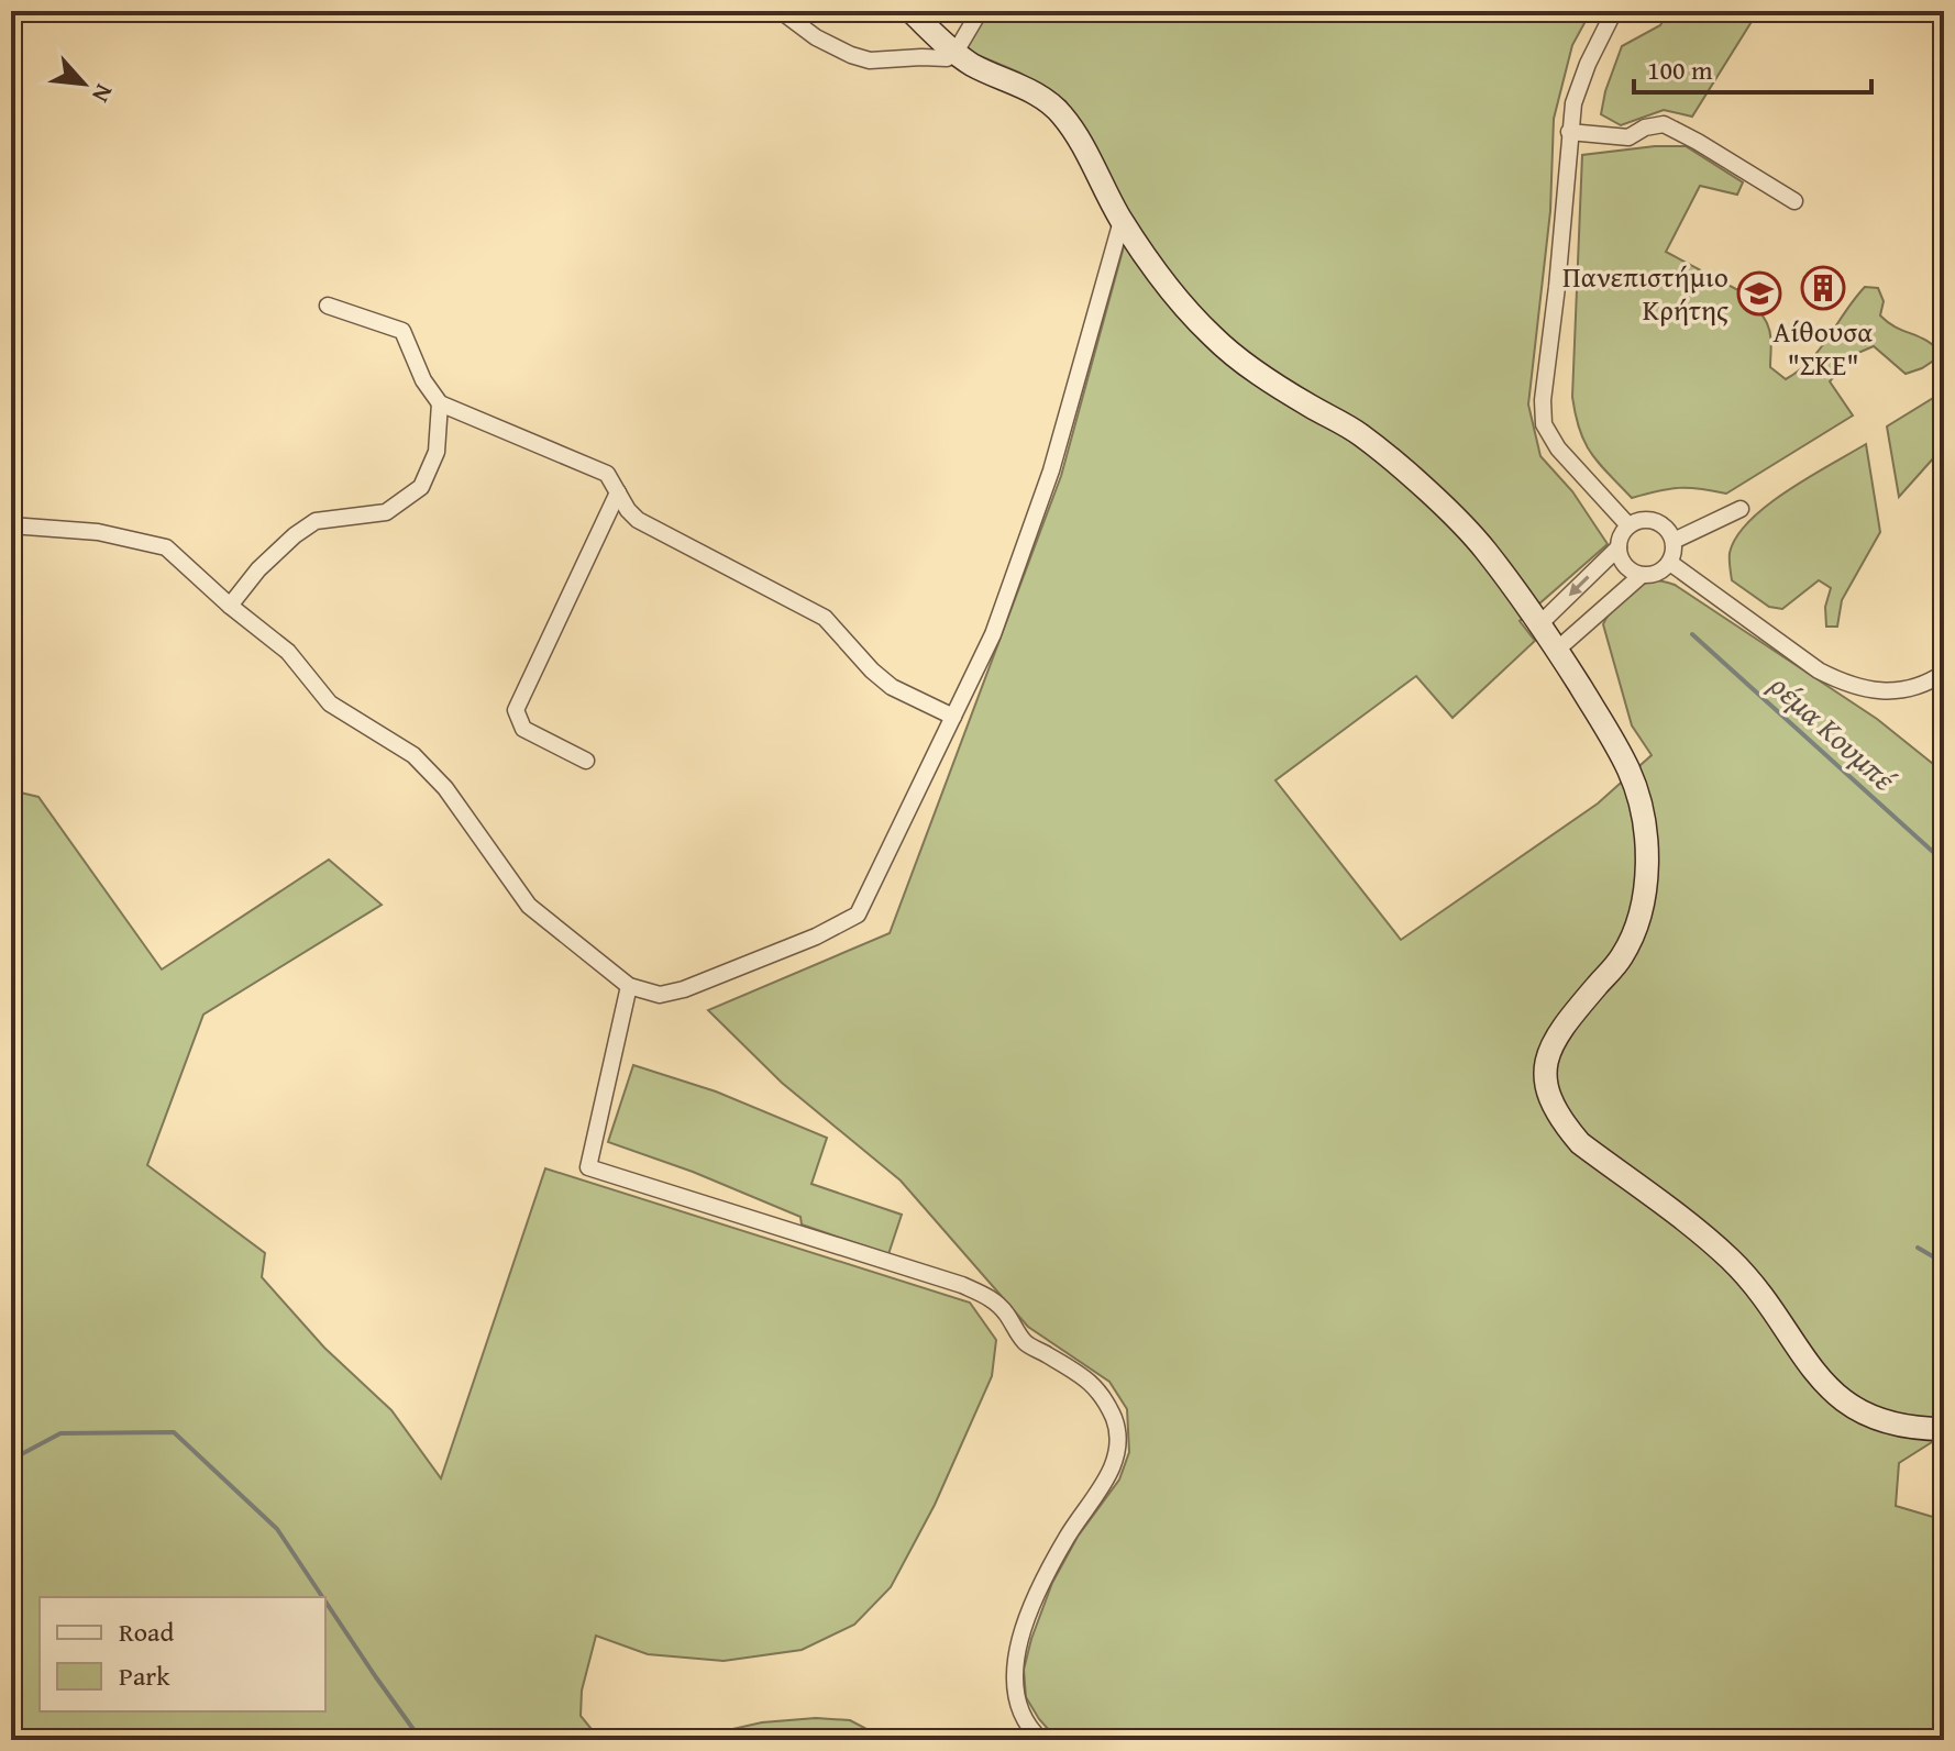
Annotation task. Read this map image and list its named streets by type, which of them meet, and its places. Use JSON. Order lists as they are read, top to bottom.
{
  "water": ["ρέμα Κουμπέ"],
  "places": {
    "building": ["Αίθουσα \"ΣΚΕ\""],
    "school or university": ["Πανεπιστήμιο Κρήτης"]
  },
  "legend": ["Road", "Park"],
  "scale_bar": "100 m",
  "north": "bottom right"
}
